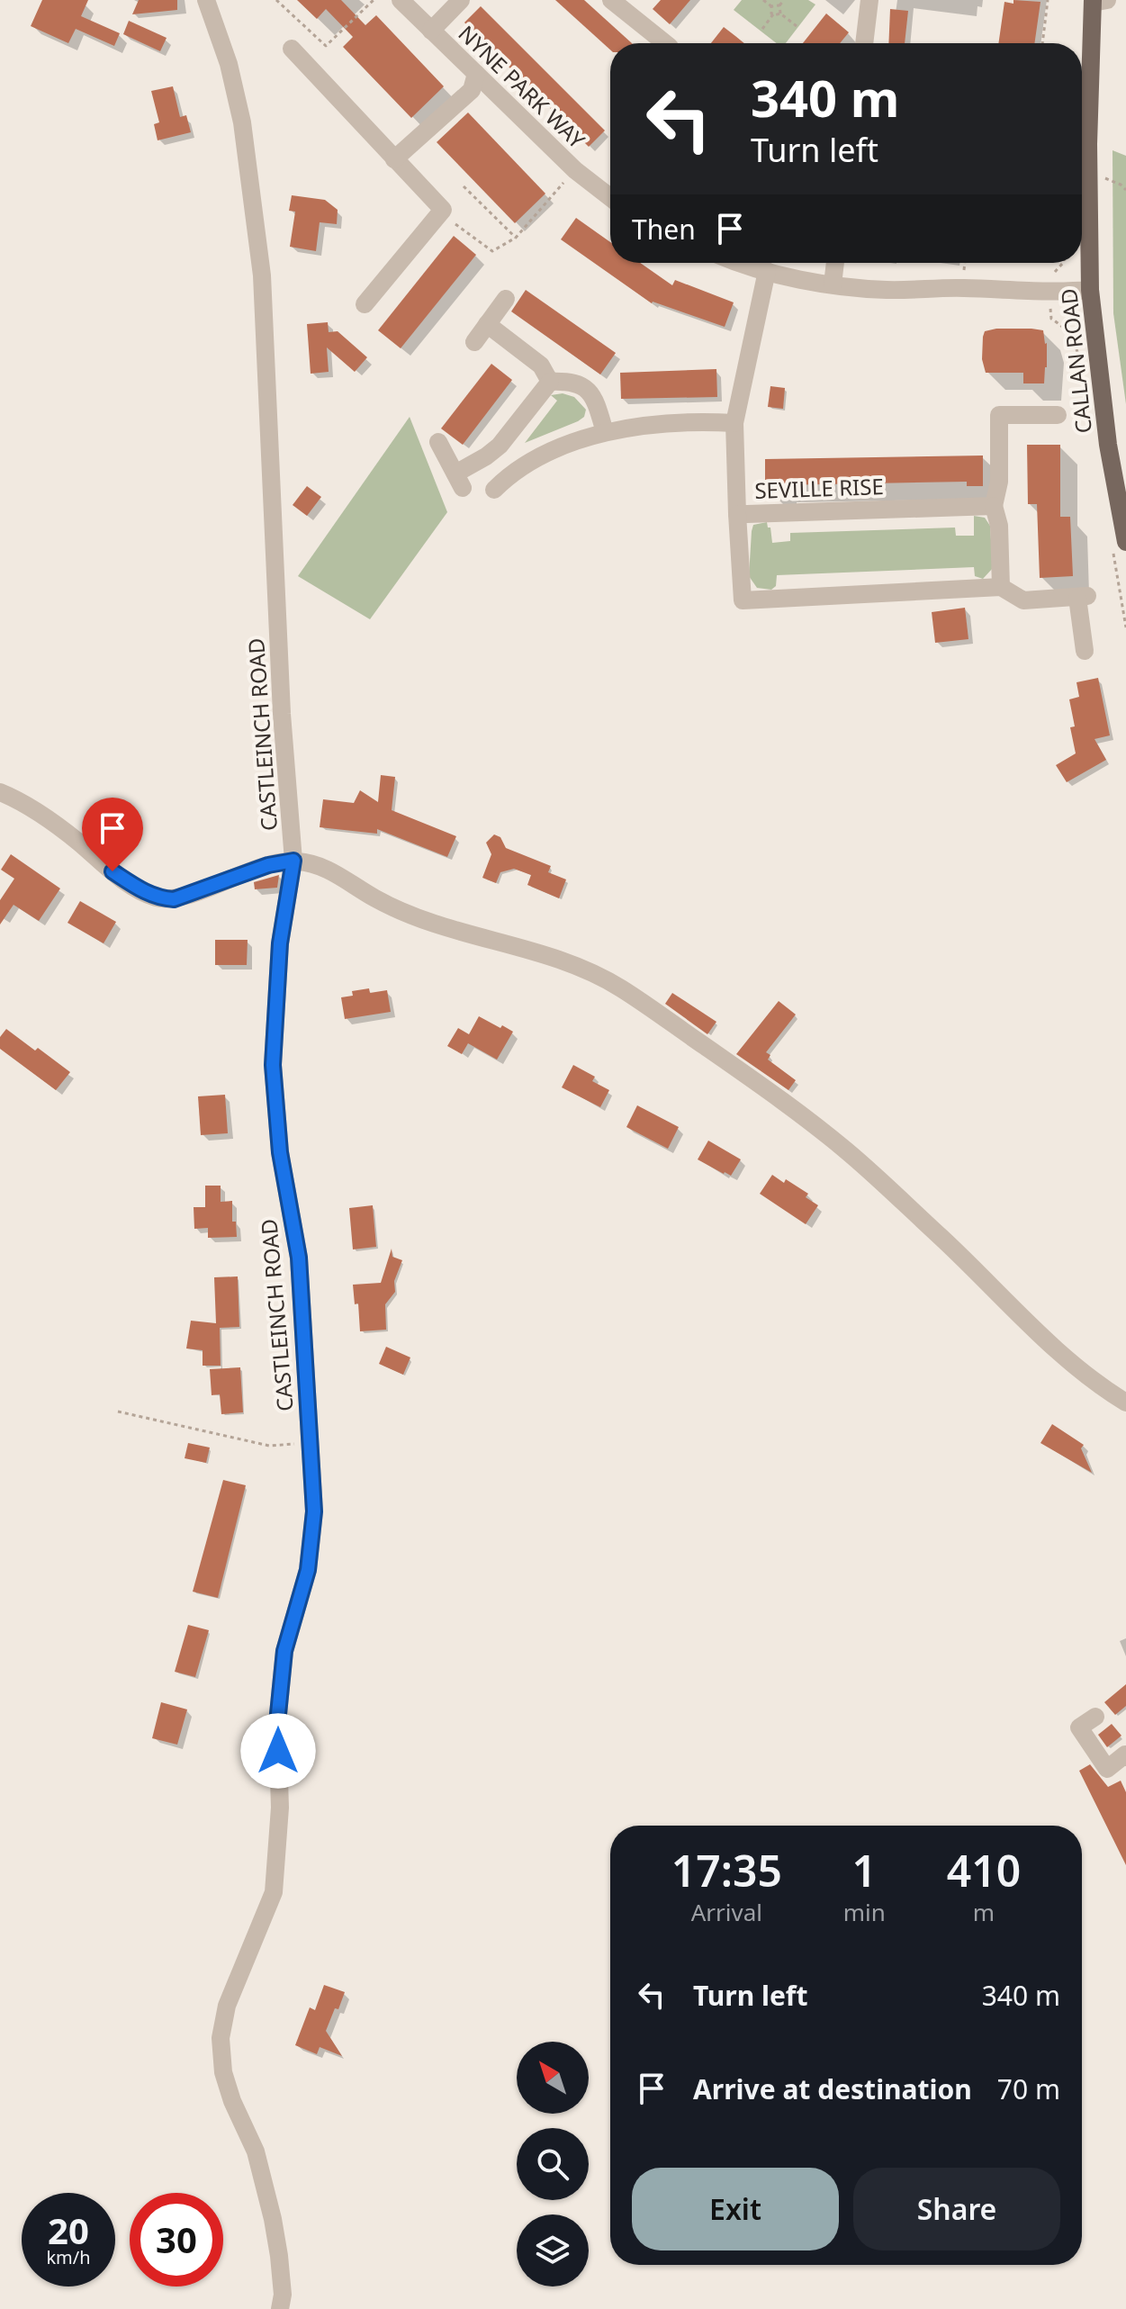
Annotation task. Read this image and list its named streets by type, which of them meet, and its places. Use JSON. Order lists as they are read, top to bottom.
{
  "streets": {
    "main road": ["CALLAN ROAD"],
    "street": ["NYNE PARK WAY", "SEVILLE RISE", "CASTLEINCH ROAD"]
  },
  "north": "top left",
  "page": {
    "turn": ["340 m", "Turn left"],
    "then": "Then",
    "eta": [
      "17:35",
      "Arrival",
      "1",
      "min",
      "410",
      "m"
    ],
    "list": [
      {
        "name": "Turn left",
        "value": "340 m"
      },
      {
        "name": "Arrive at destination",
        "value": "70 m"
      }
    ],
    "buttons": ["Exit", "Share"],
    "speed": "20 km/h",
    "limit": "30"
  }
}
